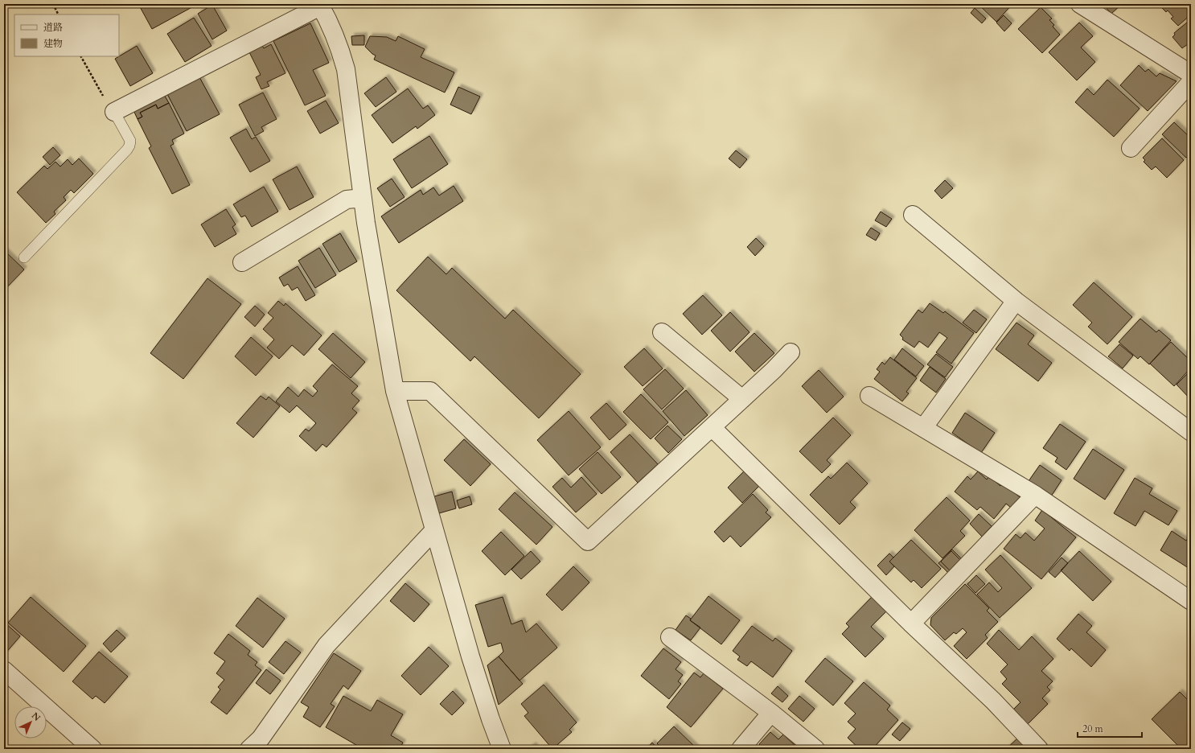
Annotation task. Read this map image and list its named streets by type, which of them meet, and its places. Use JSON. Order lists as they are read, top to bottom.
{
  "legend": ["道路", "建物"],
  "scale_bar": "20 m",
  "north": "top right"
}
